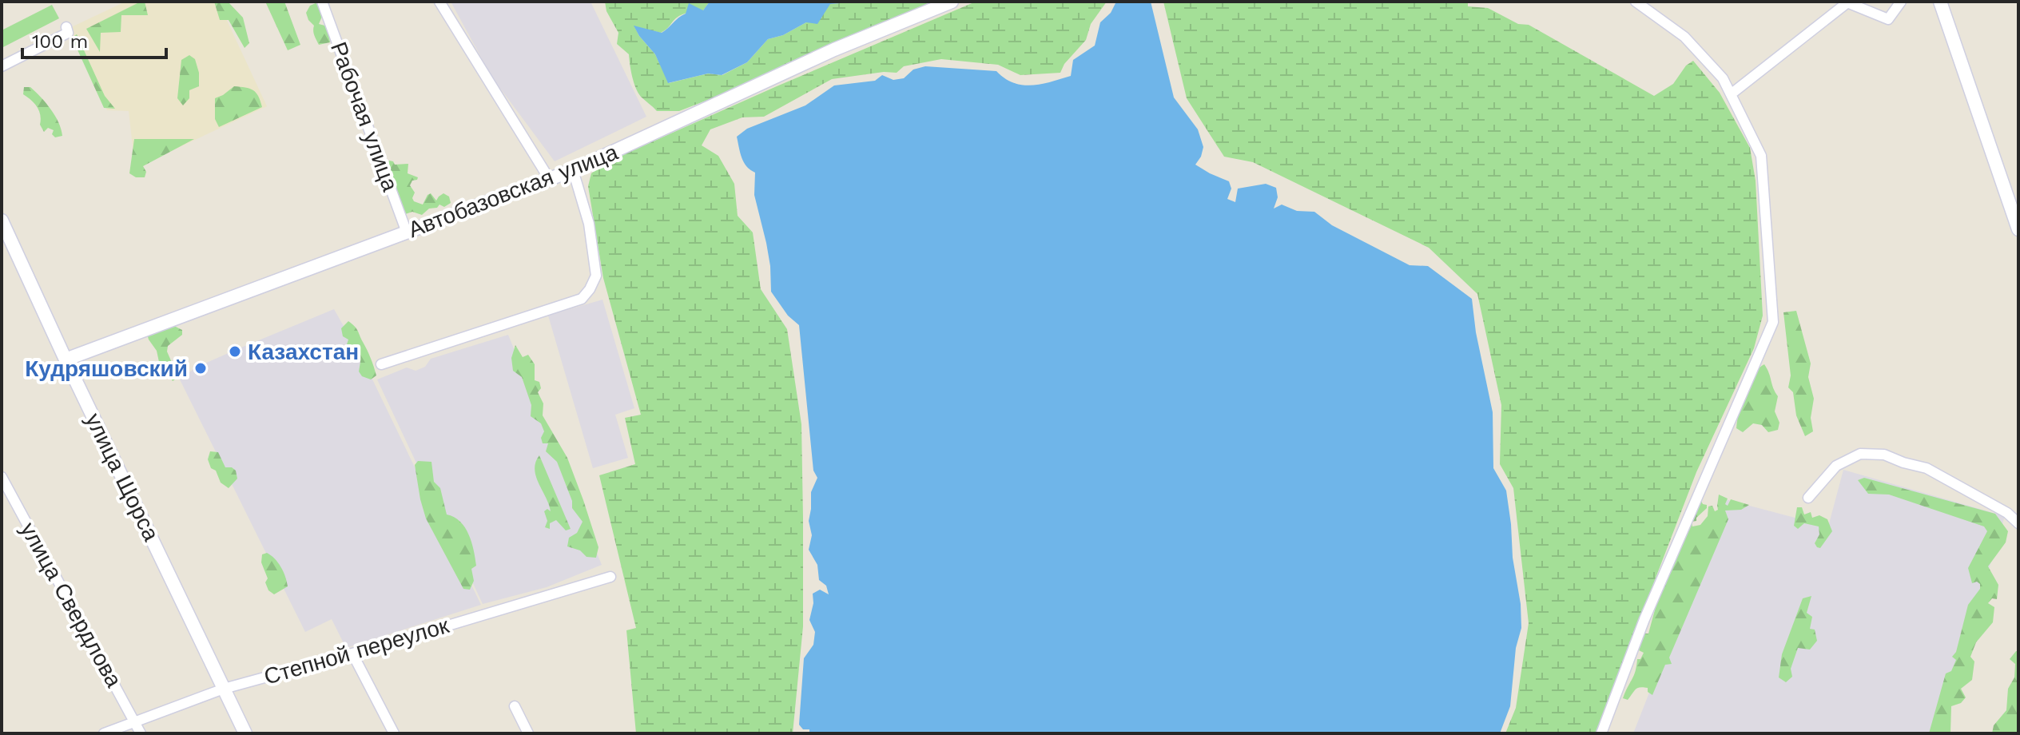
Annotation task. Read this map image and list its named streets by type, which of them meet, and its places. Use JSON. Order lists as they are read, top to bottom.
{
  "streets": {
    "street": [
      "Рабочая улица",
      "Автобазовская улица",
      "улица Щорса",
      "улица Свердлова",
      "Степной переулок"
    ]
  },
  "crossings": [
    ["Рабочая улица", "Автобазовская улица"],
    ["Автобазовская улица", "улица Щорса"],
    ["улица Щорса", "Степной переулок"],
    ["улица Свердлова", "Степной переулок"]
  ],
  "places": ["Казахстан", "Кудряшовский"],
  "scale_bar": "100 m"
}
